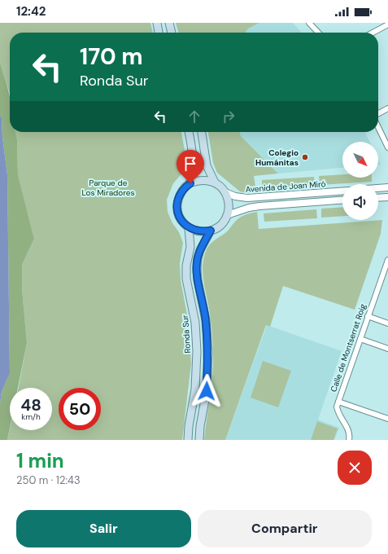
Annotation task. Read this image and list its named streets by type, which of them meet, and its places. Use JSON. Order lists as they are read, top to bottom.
{
  "streets": {
    "main road": ["Ronda Sur"],
    "street": ["Avenida de Joan Miró", "Calle de Montserrat Roig"]
  },
  "crossings": [
    ["Avenida de Joan Miró", "Ronda Sur"]
  ],
  "parks": ["Parque de Los Miradores"],
  "places": ["Colegio Humánitas"],
  "north": "bottom right",
  "page": {
    "status": "12:42",
    "turn": ["170 m", "Ronda Sur"],
    "speed": "48 km/h",
    "limit": "50",
    "heading": ["1 min", "250 m · 12:43"],
    "buttons": ["Salir", "Compartir"]
  }
}
